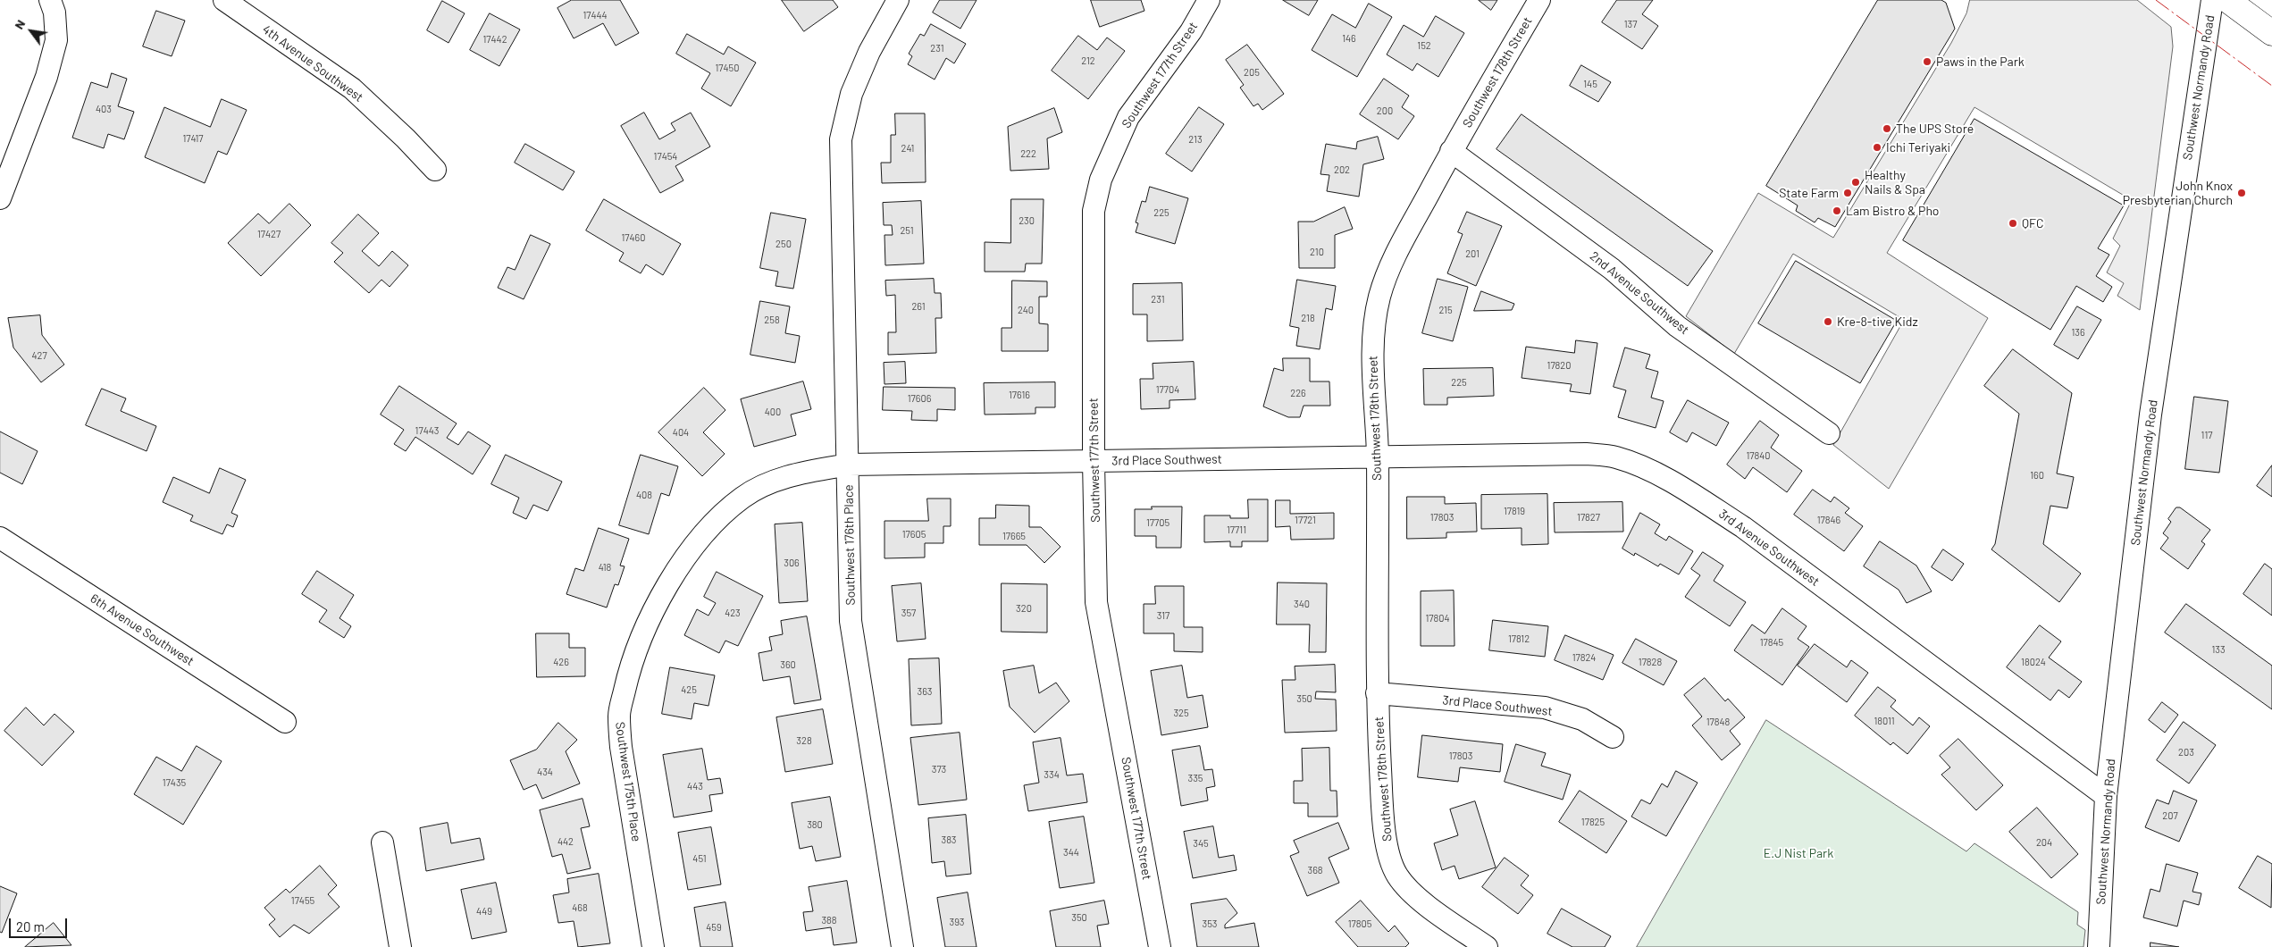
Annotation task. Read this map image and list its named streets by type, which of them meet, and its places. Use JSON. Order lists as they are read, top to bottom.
{
  "streets": {
    "street": [
      "4th Avenue Southwest",
      "Southwest 178th Street",
      "Southwest 177th Street",
      "Southwest Normandy Road",
      "2nd Avenue Southwest",
      "3rd Place Southwest",
      "Southwest 176th Place",
      "3rd Avenue Southwest",
      "6th Avenue Southwest",
      "Southwest 175th Place"
    ]
  },
  "crossings": [
    ["Southwest 178th Street", "2nd Avenue Southwest"],
    ["Southwest 178th Street", "3rd Place Southwest"],
    ["Southwest 178th Street", "3rd Avenue Southwest"],
    ["Southwest 177th Street", "3rd Place Southwest"],
    ["Southwest Normandy Road", "3rd Avenue Southwest"],
    ["3rd Place Southwest", "Southwest 176th Place"],
    ["3rd Place Southwest", "3rd Avenue Southwest"],
    ["3rd Place Southwest", "Southwest 175th Place"],
    ["Southwest 176th Place", "Southwest 175th Place"]
  ],
  "parks": ["E.J Nist Park"],
  "places": [
    "Paws in the Park",
    "The UPS Store",
    "Ichi Teriyaki",
    "Healthy Nails & Spa",
    "State Farm",
    "John Knox Presbyterian Church",
    "Lam Bistro & Pho",
    "QFC",
    "Kre-8-tive Kidz"
  ],
  "house_numbers": [
    "17444",
    "137",
    "146",
    "17442",
    "152",
    "231",
    "212",
    "17450",
    "205",
    "145",
    "403",
    "200",
    "17417",
    "213",
    "241",
    "222",
    "17454",
    "202",
    "225",
    "230",
    "251",
    "17427",
    "17460",
    "250",
    "210",
    "201",
    "231",
    "261",
    "240",
    "215",
    "218",
    "258",
    "136",
    "427",
    "17820",
    "225",
    "17704",
    "226",
    "17616",
    "17606",
    "400",
    "17443",
    "404",
    "117",
    "17840",
    "160",
    "408",
    "17819",
    "17803",
    "17827",
    "17721",
    "17846",
    "17705",
    "17711",
    "17605",
    "17665",
    "306",
    "418",
    "340",
    "320",
    "423",
    "357",
    "317",
    "17804",
    "17812",
    "17845",
    "133",
    "17824",
    "426",
    "17828",
    "18024",
    "360",
    "425",
    "363",
    "350",
    "325",
    "18011",
    "17848",
    "328",
    "203",
    "17803",
    "373",
    "434",
    "334",
    "335",
    "17435",
    "443",
    "207",
    "17825",
    "380",
    "383",
    "442",
    "204",
    "345",
    "344",
    "451",
    "368",
    "17455",
    "468",
    "449",
    "350",
    "388",
    "393",
    "353",
    "17805",
    "459"
  ],
  "scale_bar": "20 m",
  "north": "top left"
}
